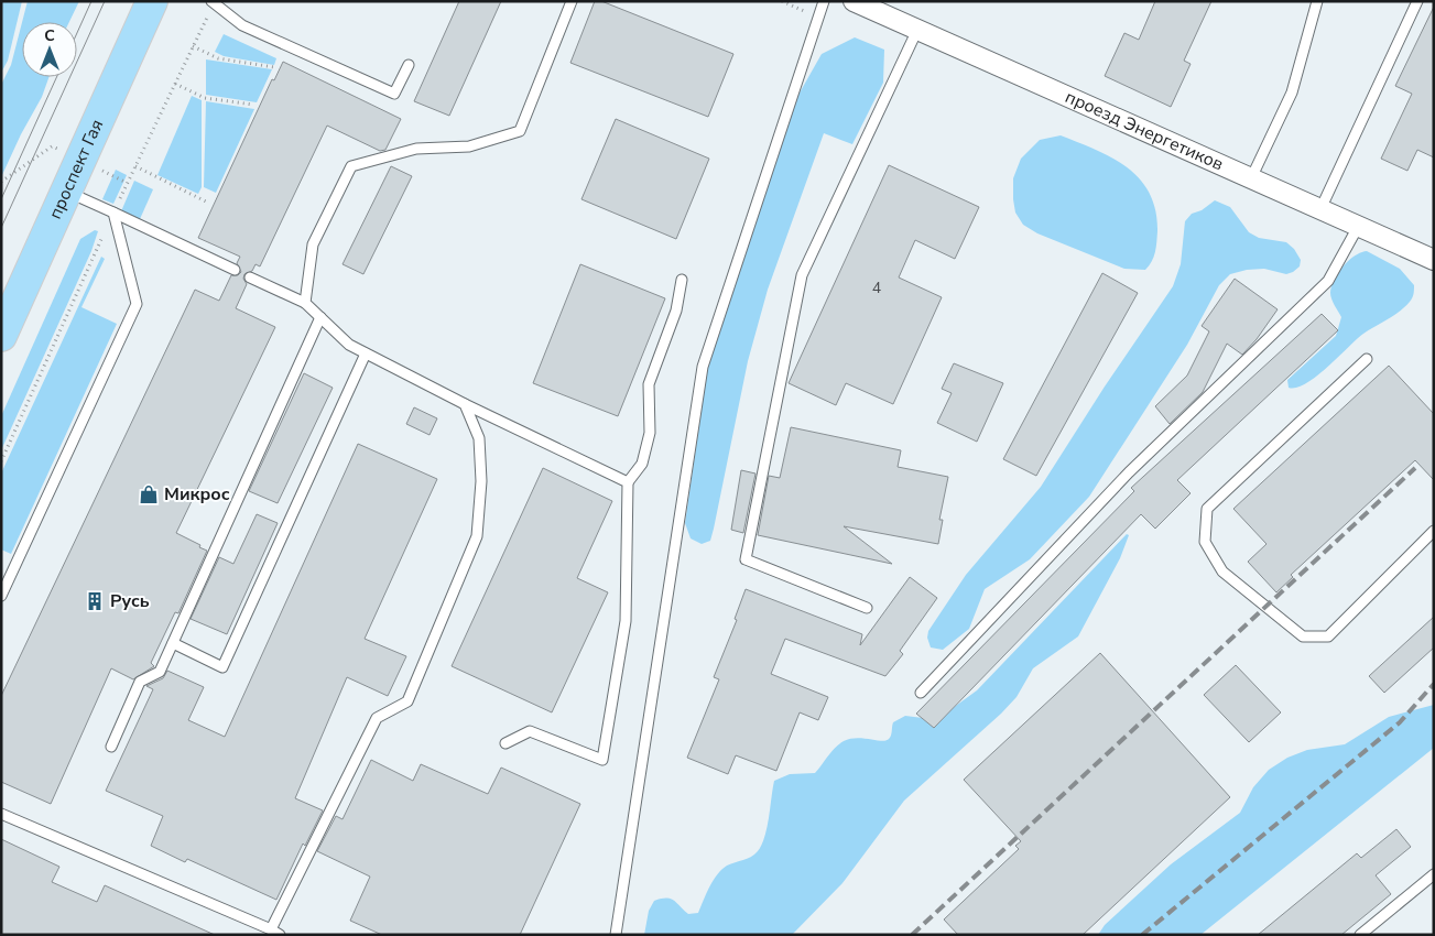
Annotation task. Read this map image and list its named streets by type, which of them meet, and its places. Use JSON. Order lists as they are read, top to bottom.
{
  "streets": {
    "main road": ["проспект Гая"],
    "street": ["проезд Энергетиков"]
  },
  "places": {
    "shop": ["Микрос"],
    "building": ["Русь"]
  },
  "house_numbers": ["4"],
  "north": "top"
}
